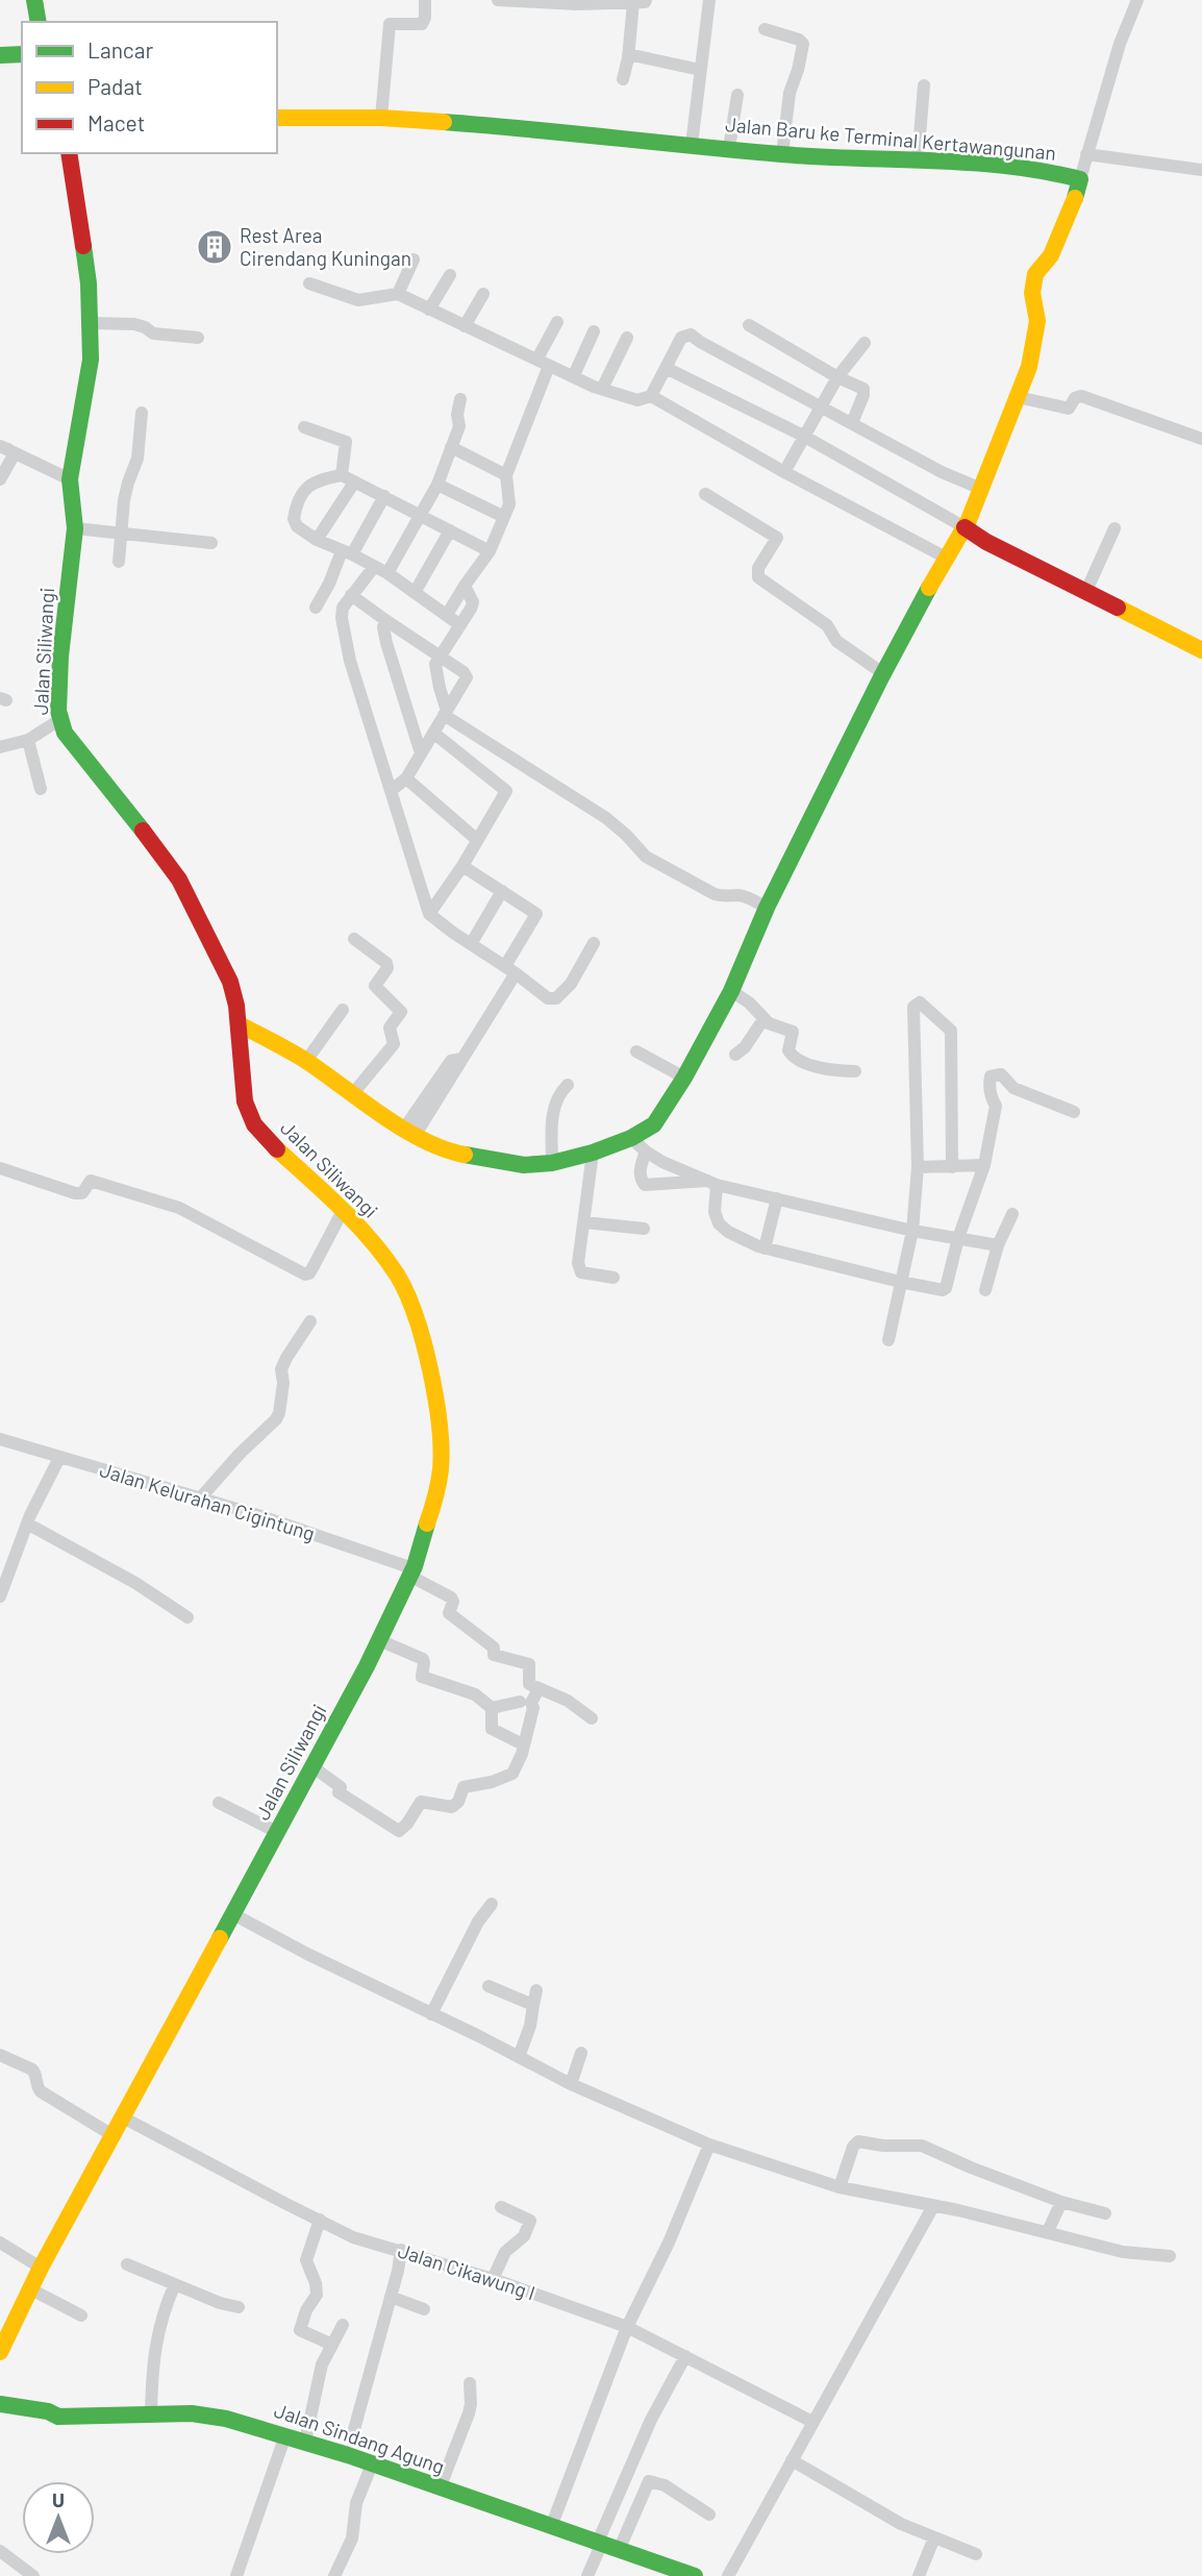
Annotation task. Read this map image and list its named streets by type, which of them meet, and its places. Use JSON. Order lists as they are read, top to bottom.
{
  "streets": {
    "main road": ["Jalan Baru ke Terminal Kertawangunan", "Jalan Siliwangi", "Jalan Sindang Agung"],
    "street": ["Jalan Kelurahan Cigintung", "Jalan Cikawung I"]
  },
  "crossings": [
    ["Jalan Baru ke Terminal Kertawangunan", "Jalan Siliwangi"],
    ["Jalan Siliwangi", "Jalan Kelurahan Cigintung"],
    ["Jalan Siliwangi", "Jalan Cikawung I"]
  ],
  "places": {
    "building": ["Rest Area Cirendang Kuningan"]
  },
  "legend": ["Lancar", "Padat", "Macet"],
  "north": "top"
}
